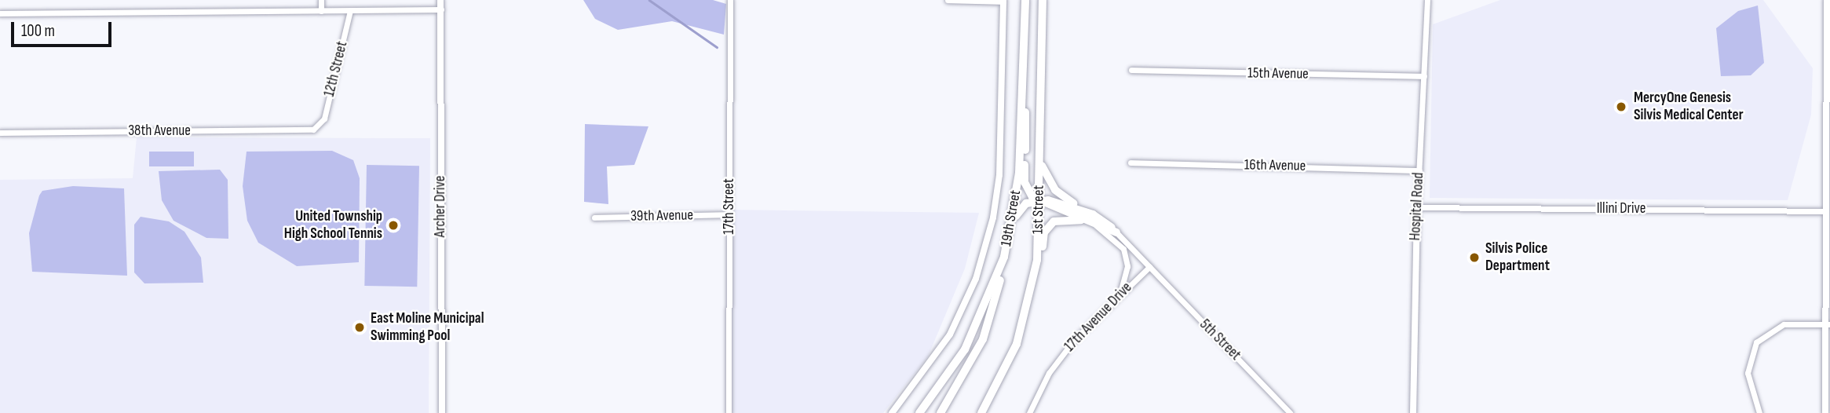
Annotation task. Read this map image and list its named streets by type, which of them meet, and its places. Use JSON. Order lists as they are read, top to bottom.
{
  "streets": {
    "main road": ["1st Street", "19th Street"],
    "street": [
      "12th Street",
      "15th Avenue",
      "38th Avenue",
      "16th Avenue",
      "Archer Drive",
      "17th Street",
      "Hospital Road",
      "Illini Drive",
      "39th Avenue",
      "17th Avenue Drive",
      "5th Street"
    ]
  },
  "crossings": [
    ["12th Street", "38th Avenue"],
    ["15th Avenue", "Hospital Road"],
    ["16th Avenue", "Hospital Road"],
    ["17th Street", "39th Avenue"],
    ["Hospital Road", "Illini Drive"],
    ["17th Avenue Drive", "5th Street"]
  ],
  "places": [
    "MercyOne Genesis Silvis Medical Center",
    "United Township High School Tennis",
    "Silvis Police Department",
    "East Moline Municipal Swimming Pool"
  ],
  "scale_bar": "100 m"
}
